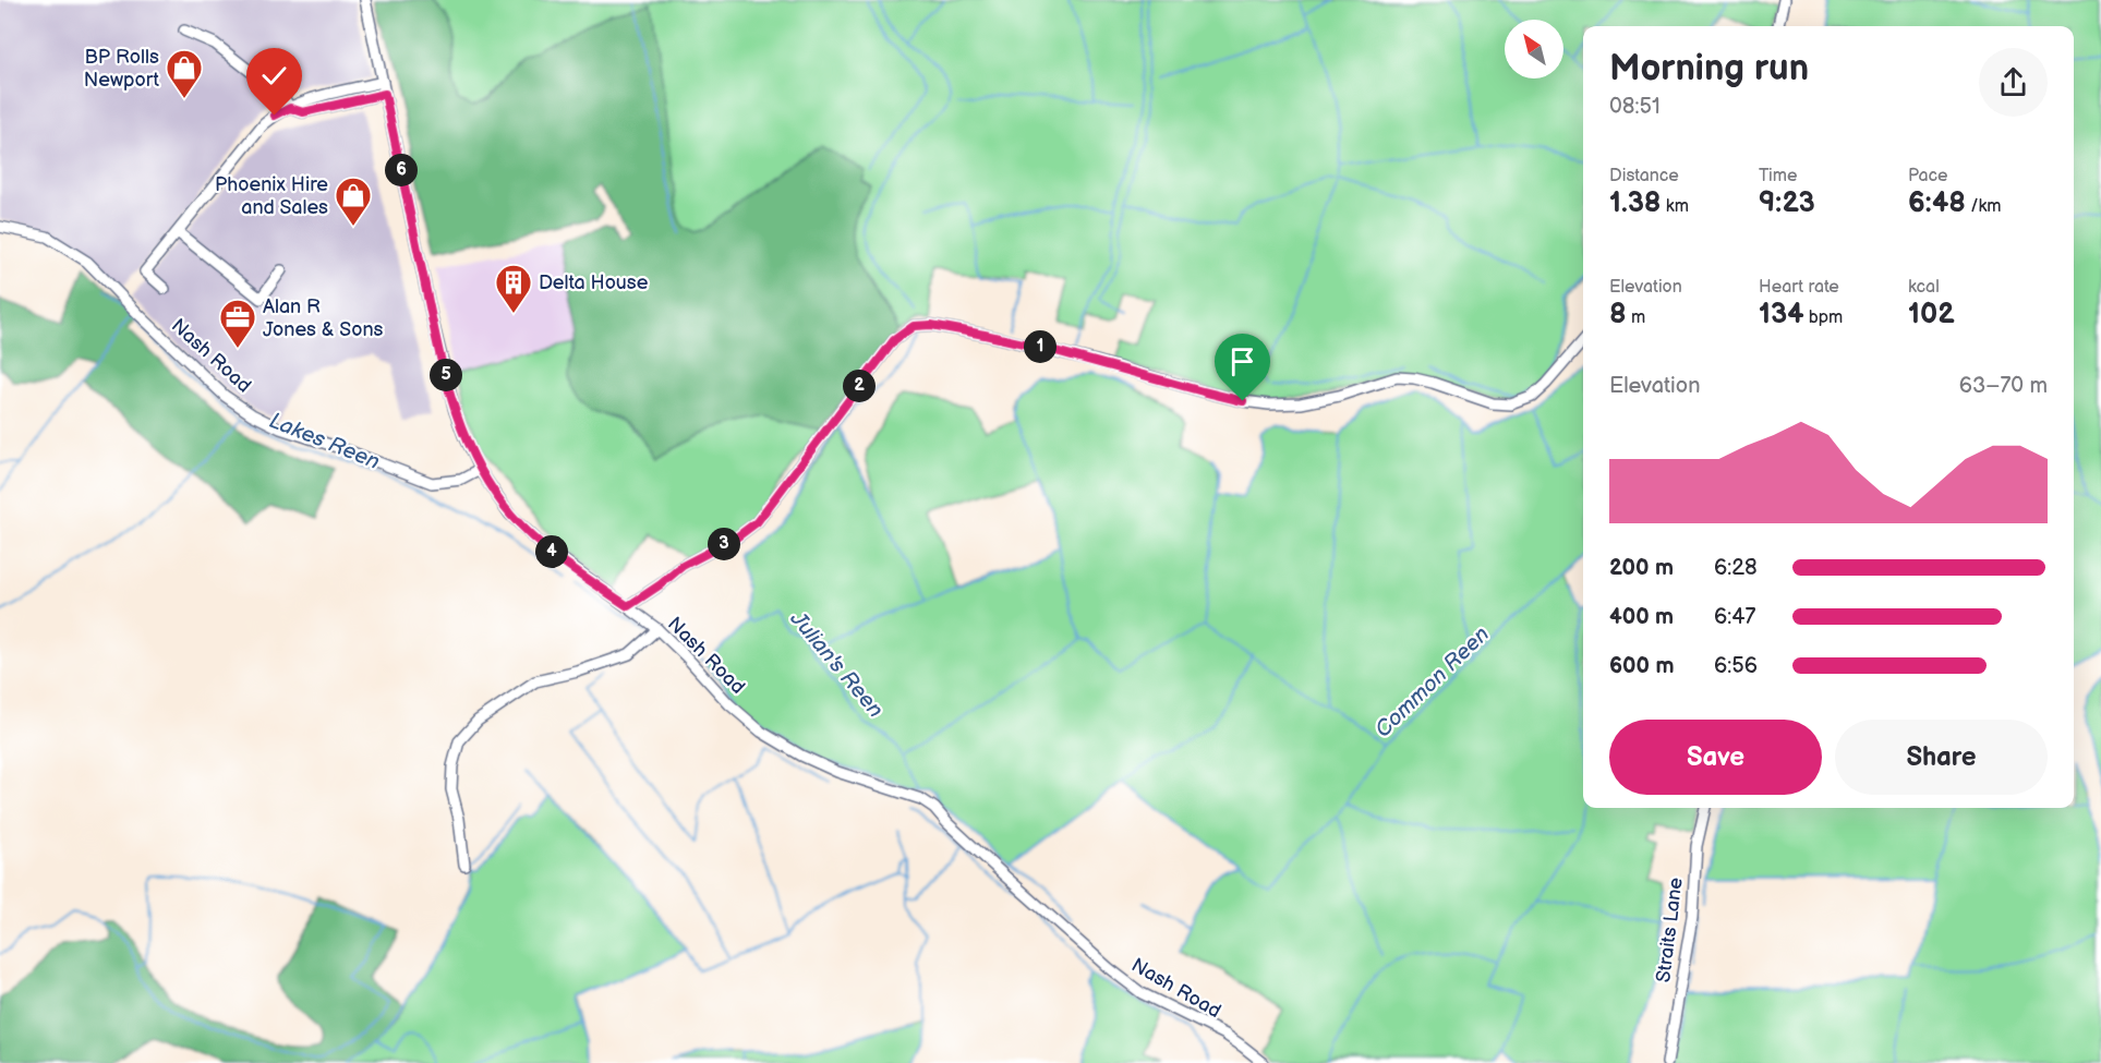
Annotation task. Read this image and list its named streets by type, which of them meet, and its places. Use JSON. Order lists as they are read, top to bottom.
{
  "streets": {
    "street": ["Nash Road", "Straits Lane"]
  },
  "water": ["Lakes Reen", "Julian's Reen", "Common Reen"],
  "places": {
    "shop": ["BP Rolls Newport", "Phoenix Hire and Sales"],
    "building": ["Delta House"],
    "office": ["Alan R Jones & Sons"]
  },
  "north": "top left",
  "page": {
    "heading": ["Morning run", "08:51"],
    "stats": [
      ["Distance", "1.38 km"],
      ["Time", "9:23"],
      ["Pace", "6:48 /km"],
      ["Elevation", "8 m"],
      ["Heart rate", "134 bpm"],
      ["kcal", "102"]
    ],
    "pins": [
      "6",
      "1",
      "5",
      "2",
      "3",
      "4"
    ],
    "chart": ["Elevation", "63–70 m"],
    "list": [
      {
        "name": "200 m",
        "note": "6:28"
      },
      {
        "name": "400 m",
        "note": "6:47"
      },
      {
        "name": "600 m",
        "note": "6:56"
      }
    ],
    "buttons": ["Save", "Share"]
  }
}
